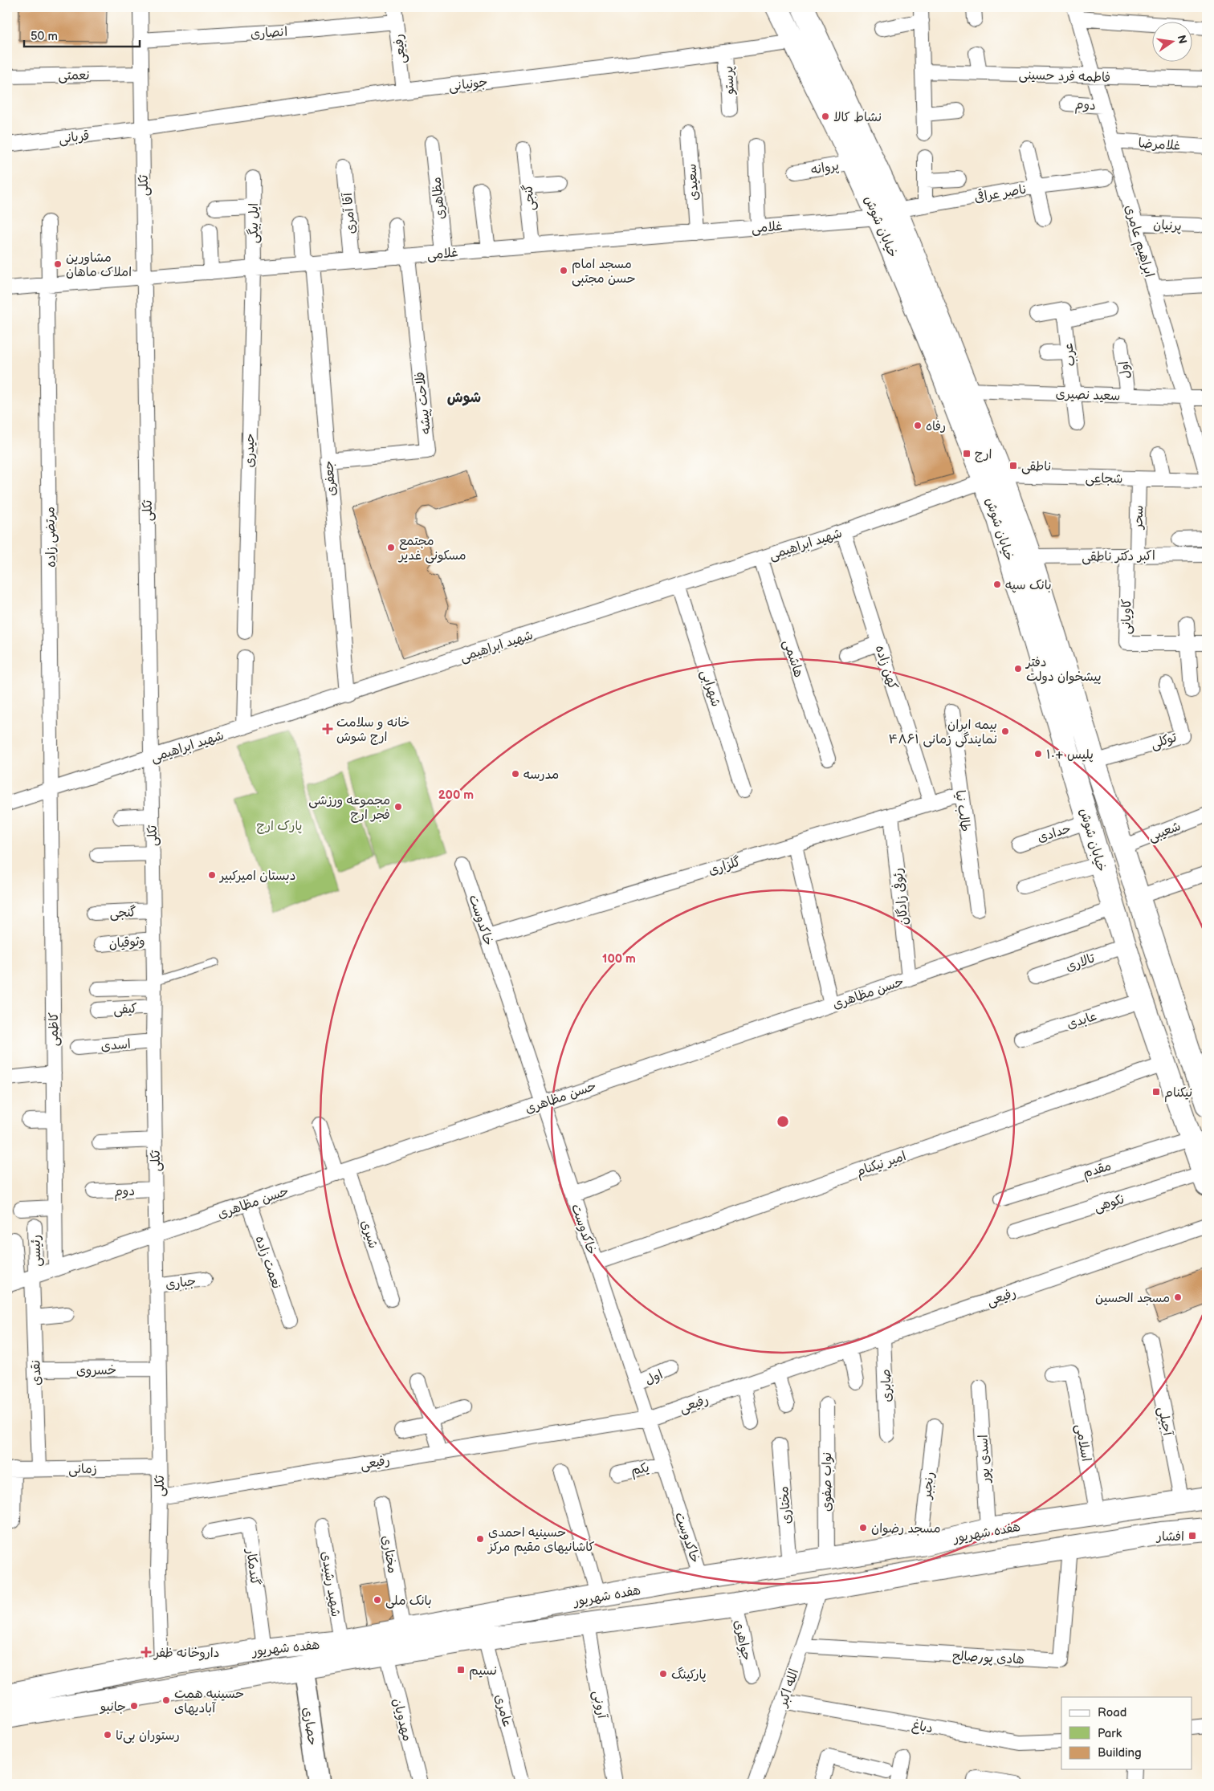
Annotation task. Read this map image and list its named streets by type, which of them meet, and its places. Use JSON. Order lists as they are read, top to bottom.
{
  "streets": {
    "main road": ["خیابان شوش", "هفده شهریور", "حصاری"],
    "street": [
      "انصاری",
      "رفیعی",
      "نعمتی",
      "فاطمه فرد حسینی",
      "پرستو",
      "جونیانی",
      "دوم",
      "قربانی",
      "غلامرضا",
      "پروانه",
      "سعیدی",
      "تکلی",
      "ناصر عراقی",
      "گنجی",
      "مظاهری",
      "آقا آمری",
      "ایل بیگی",
      "پرنیان",
      "غلامی",
      "ابراهیم عامری",
      "عرب",
      "اول",
      "سعید نصیری",
      "فلاحت پیشه",
      "حیدری",
      "شجاعی",
      "جعفری",
      "سحر",
      "مرتضی زاده",
      "شهید ابراهیمی",
      "اکبر دکتر ناطقی",
      "کاویانی",
      "هاشمی",
      "کهن زاده",
      "شهرابی",
      "توکلی",
      "طالب نیا",
      "شعیبی",
      "حدادی",
      "گلزاری",
      "رئوفی زادگان",
      "خاکدوست",
      "وثوقیان",
      "تالاری",
      "حسن مظاهری",
      "کیفی",
      "عابدی",
      "کاظمی",
      "اسدی",
      "امیر نیکنام",
      "مقدم",
      "نکوهی",
      "شیری",
      "رئیسی",
      "نعمت زاده",
      "جباری",
      "خسروی",
      "نقدی",
      "صابری",
      "آجیلی",
      "اسلامی",
      "اسدی پور",
      "زمانی",
      "یکم",
      "نواب صفوی",
      "رنجبر",
      "مختاری",
      "گندمکار",
      "شهید رشیدی",
      "جواهری",
      "هادی پورصالح",
      "الله اکبر",
      "آرونی",
      "عامری",
      "مهدویان",
      "دباغ"
    ]
  },
  "crossings": [
    ["انصاری", "رفیعی"],
    ["انصاری", "تکلی"],
    ["رفیعی", "جونیانی"],
    ["رفیعی", "تکلی"],
    ["رفیعی", "خاکدوست"],
    ["رفیعی", "صابری"],
    ["نعمتی", "تکلی"],
    ["فاطمه فرد حسینی", "ابراهیم عامری"],
    ["پرستو", "جونیانی"],
    ["جونیانی", "قربانی"],
    ["جونیانی", "تکلی"],
    ["جونیانی", "خیابان شوش"],
    ["دوم", "تکلی"],
    ["دوم", "ابراهیم عامری"],
    ["قربانی", "تکلی"],
    ["غلامرضا", "ابراهیم عامری"],
    ["پروانه", "خیابان شوش"],
    ["سعیدی", "غلامی"],
    ["تکلی", "گنجی"],
    ["تکلی", "غلامی"],
    ["تکلی", "شهید ابراهیمی"],
    ["تکلی", "وثوقیان"],
    ["تکلی", "حسن مظاهری"],
    ["تکلی", "کیفی"],
    ["تکلی", "اسدی"],
    ["تکلی", "جباری"],
    ["تکلی", "خسروی"],
    ["تکلی", "زمانی"],
    ["تکلی", "هفده شهریور"],
    ["ناصر عراقی", "غلامی"],
    ["ناصر عراقی", "خیابان شوش"],
    ["گنجی", "غلامی"],
    ["مظاهری", "غلامی"],
    ["آقا آمری", "غلامی"],
    ["ایل بیگی", "غلامی"],
    ["ایل بیگی", "حیدری"],
    ["پرنیان", "ابراهیم عامری"],
    ["غلامی", "خیابان شوش"],
    ["غلامی", "فلاحت پیشه"],
    ["غلامی", "حیدری"],
    ["غلامی", "جعفری"],
    ["غلامی", "مرتضی زاده"],
    ["خیابان شوش", "سعید نصیری"],
    ["خیابان شوش", "شجاعی"],
    ["خیابان شوش", "شهید ابراهیمی"],
    ["خیابان شوش", "اکبر دکتر ناطقی"],
    ["خیابان شوش", "توکلی"],
    ["خیابان شوش", "شعیبی"],
    ["خیابان شوش", "حدادی"],
    ["خیابان شوش", "تالاری"],
    ["خیابان شوش", "حسن مظاهری"],
    ["خیابان شوش", "عابدی"],
    ["خیابان شوش", "امیر نیکنام"],
    ["خیابان شوش", "مقدم"],
    ["خیابان شوش", "نکوهی"],
    ["ابراهیم عامری", "سعید نصیری"],
    ["عرب", "سعید نصیری"],
    ["اول", "سعید نصیری"],
    ["اول", "خاکدوست"],
    ["فلاحت پیشه", "جعفری"],
    ["شجاعی", "سحر"],
    ["شجاعی", "شهید ابراهیمی"],
    ["جعفری", "شهید ابراهیمی"],
    ["سحر", "اکبر دکتر ناطقی"],
    ["سحر", "کاویانی"],
    ["مرتضی زاده", "شهید ابراهیمی"],
    ["مرتضی زاده", "کاظمی"],
    ["شهید ابراهیمی", "هاشمی"],
    ["شهید ابراهیمی", "کهن زاده"],
    ["شهید ابراهیمی", "شهرابی"],
    ["شهید ابراهیمی", "کاظمی"],
    ["اکبر دکتر ناطقی", "کاویانی"],
    ["کهن زاده", "گلزاری"],
    ["طالب نیا", "گلزاری"],
    ["گلزاری", "رئوفی زادگان"],
    ["گلزاری", "خاکدوست"],
    ["رئوفی زادگان", "حسن مظاهری"],
    ["خاکدوست", "حسن مظاهری"],
    ["خاکدوست", "امیر نیکنام"],
    ["خاکدوست", "یکم"],
    ["خاکدوست", "هفده شهریور"],
    ["حسن مظاهری", "کاظمی"],
    ["حسن مظاهری", "شیری"],
    ["حسن مظاهری", "رئیسی"],
    ["حسن مظاهری", "نعمت زاده"],
    ["حسن مظاهری", "نقدی"],
    ["رئیسی", "نقدی"],
    ["خسروی", "نقدی"],
    ["نقدی", "زمانی"],
    ["آجیلی", "هفده شهریور"],
    ["اسلامی", "هفده شهریور"],
    ["اسدی پور", "هفده شهریور"],
    ["نواب صفوی", "هفده شهریور"],
    ["رنجبر", "هفده شهریور"],
    ["مختاری", "هفده شهریور"],
    ["هفده شهریور", "گندمکار"],
    ["هفده شهریور", "شهید رشیدی"],
    ["هفده شهریور", "جواهری"],
    ["هفده شهریور", "هادی پورصالح"],
    ["هفده شهریور", "الله اکبر"],
    ["هفده شهریور", "آرونی"],
    ["هفده شهریور", "عامری"],
    ["هفده شهریور", "مهدویان"],
    ["هفده شهریور", "حصاری"],
    ["هادی پورصالح", "الله اکبر"],
    ["الله اکبر", "دباغ"]
  ],
  "districts": ["شوش"],
  "parks": ["پارک ارج"],
  "places": {
    "other": [
      "نشاط کالا",
      "مشاورین املاک ماهان",
      "مسجد امام حسن مجتبی",
      "رفاه",
      "مجتمع مسکونی غدیر",
      "بانک سپه",
      "دفتر پیشخوان دولت",
      "بیمه ایران نمایندگی زمانی ۴۸۶۱",
      "پلیس +۱۰",
      "مدرسه",
      "مجموعه ورزشی فجر ارج",
      "دبستان امیرکبیر",
      "مسجد الحسین",
      "مسجد رضوان",
      "حسینیه احمدی کاشانیهای مقیم مرکز",
      "بانک ملی",
      "پارکینگ",
      "حسینیه همت آبادیهای",
      "جانبو",
      "رستوران بی‌تا"
    ],
    "transit": [
      "ارج",
      "ناطقی",
      "نیکنام",
      "افشار",
      "نسیم"
    ],
    "health": ["خانه و سلامت ارج شوش", "داروخانه ظفر"]
  },
  "legend": ["Road", "Park", "Building"],
  "scale_bar": "50 m",
  "north": "right",
  "rings": ["200 m", "100 m"]
}
